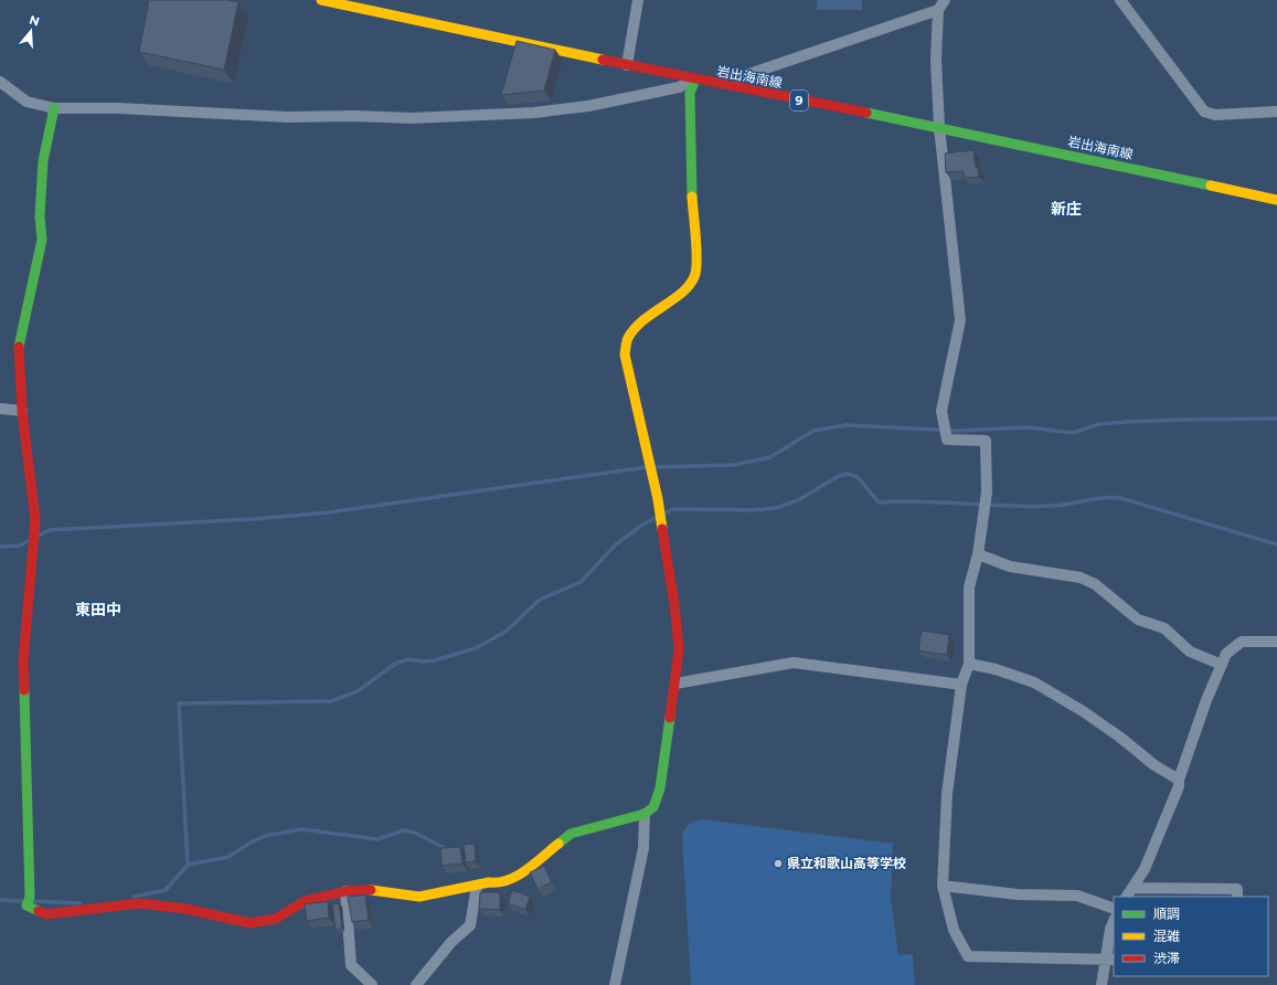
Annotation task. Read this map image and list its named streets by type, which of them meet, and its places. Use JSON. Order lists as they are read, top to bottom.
{
  "streets": {
    "street": ["岩出海南線", "9"]
  },
  "districts": ["新庄", "東田中"],
  "places": ["県立和歌山高等学校"],
  "legend": ["順調", "混雑", "渋滞"],
  "north": "top"
}
